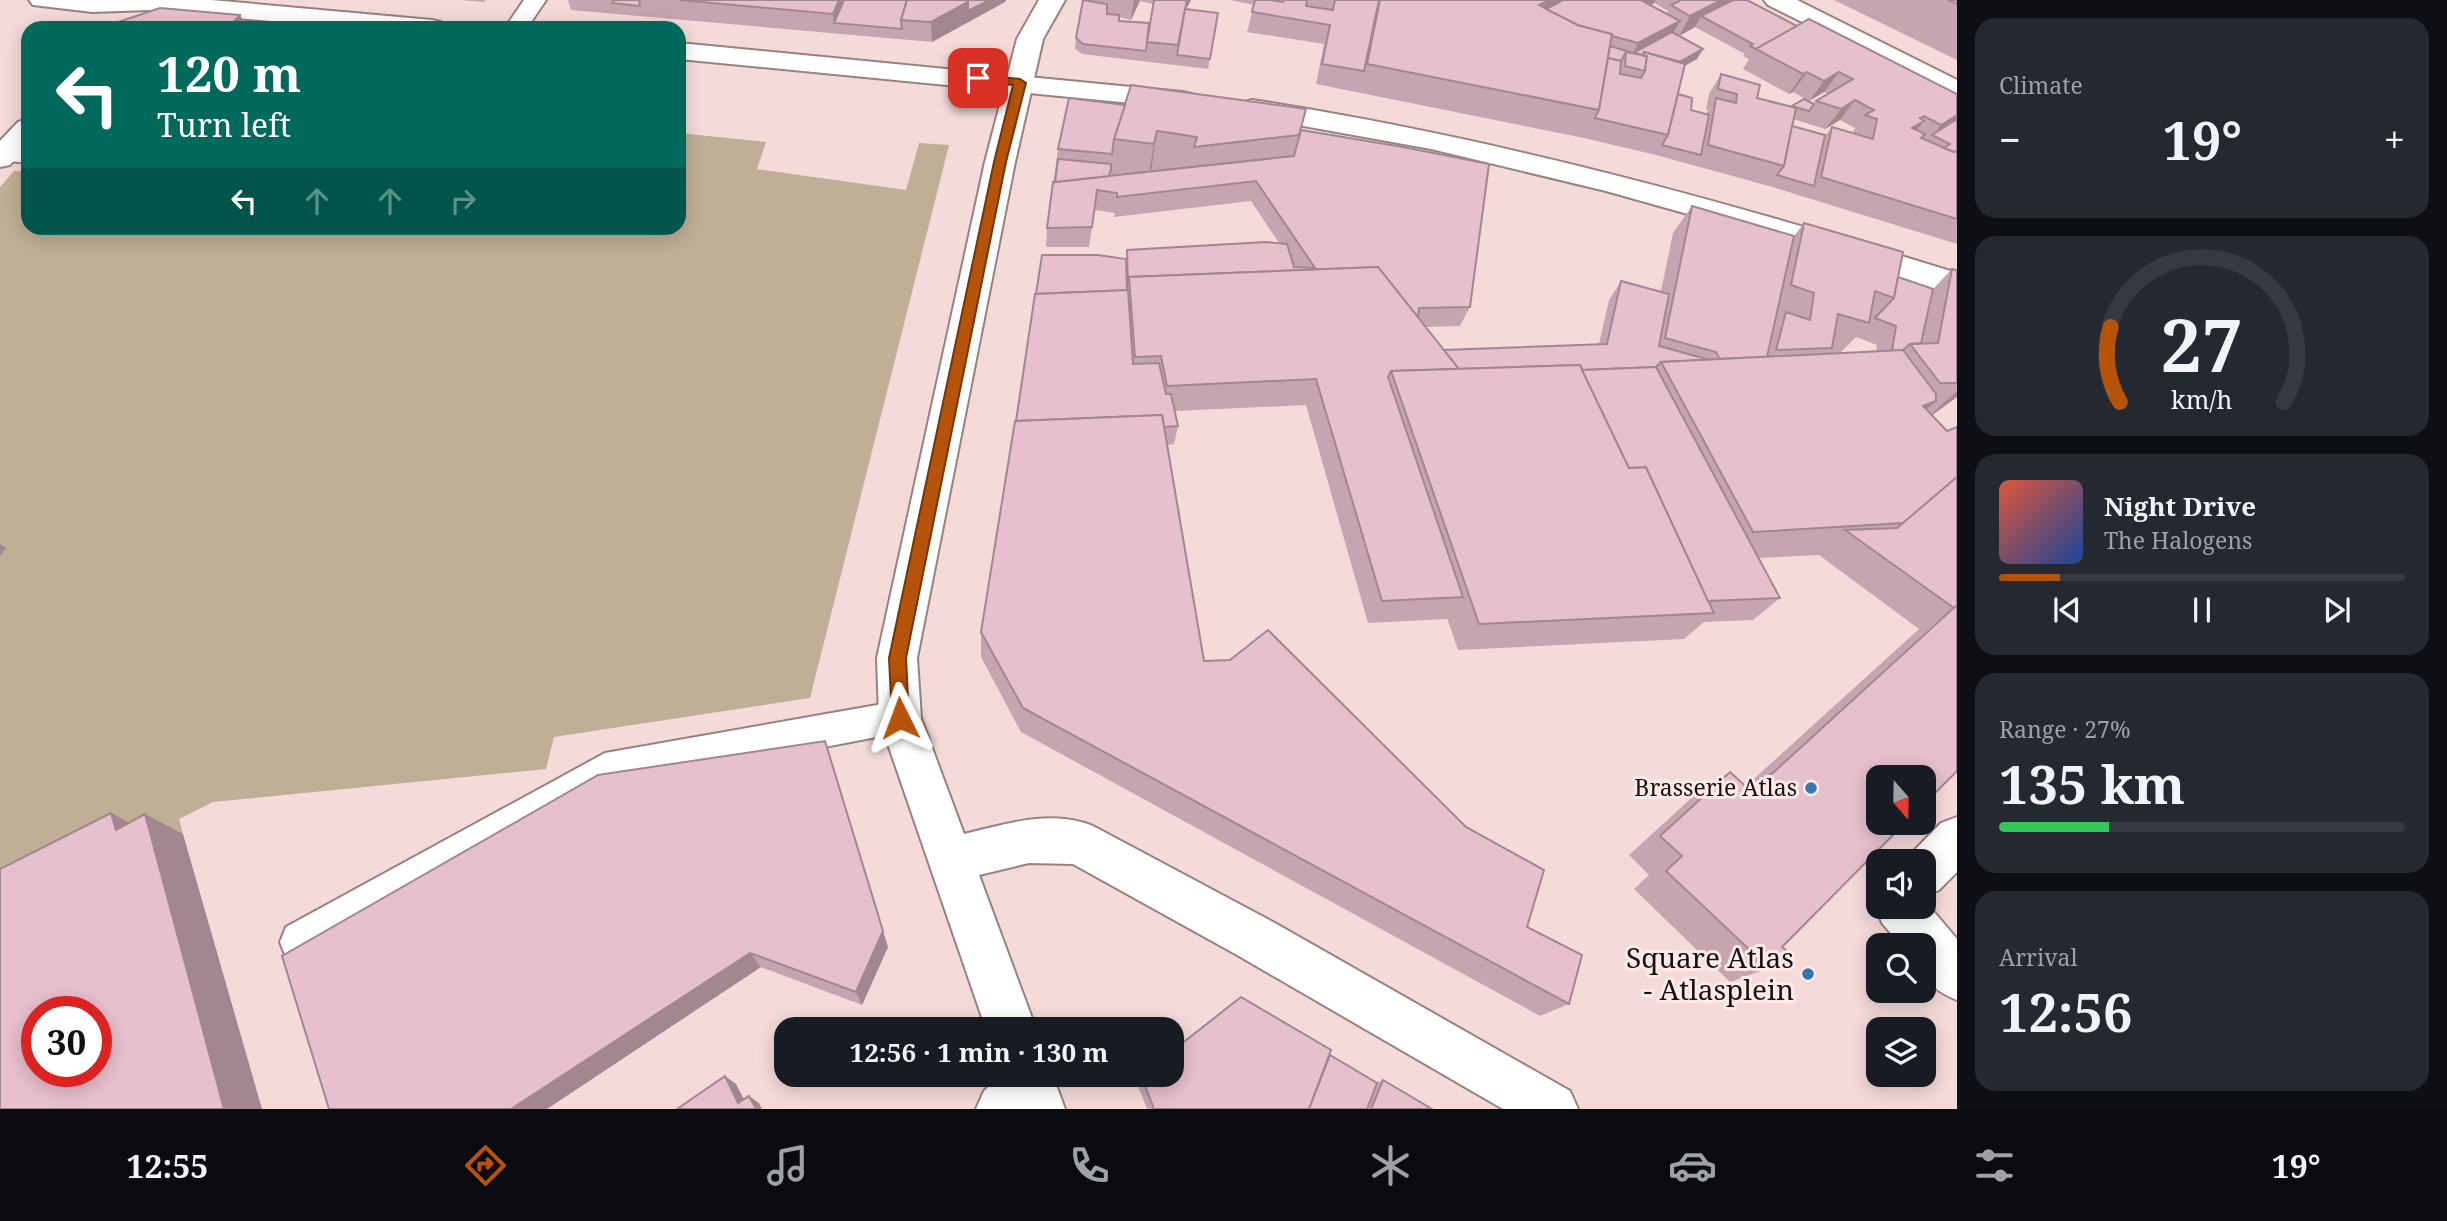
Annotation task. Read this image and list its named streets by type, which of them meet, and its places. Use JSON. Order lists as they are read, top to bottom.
{
  "places": ["Brasserie Atlas", "Square Atlas - Atlasplein"],
  "north": "bottom",
  "page": {
    "tile": [
      "Climate",
      ["Range · 27%", "135 km"],
      ["Arrival", "12:56"]
    ],
    "turn": ["120 m", "Turn left"],
    "heat": ["−", "19°", "+"],
    "song": ["Night Drive", "The Halogens"],
    "limit": "30",
    "trip": "12:56 · 1 min · 130 m",
    "tabs": ["12:55", "19°"],
    "gauge": ["27", "km/h"]
  }
}
